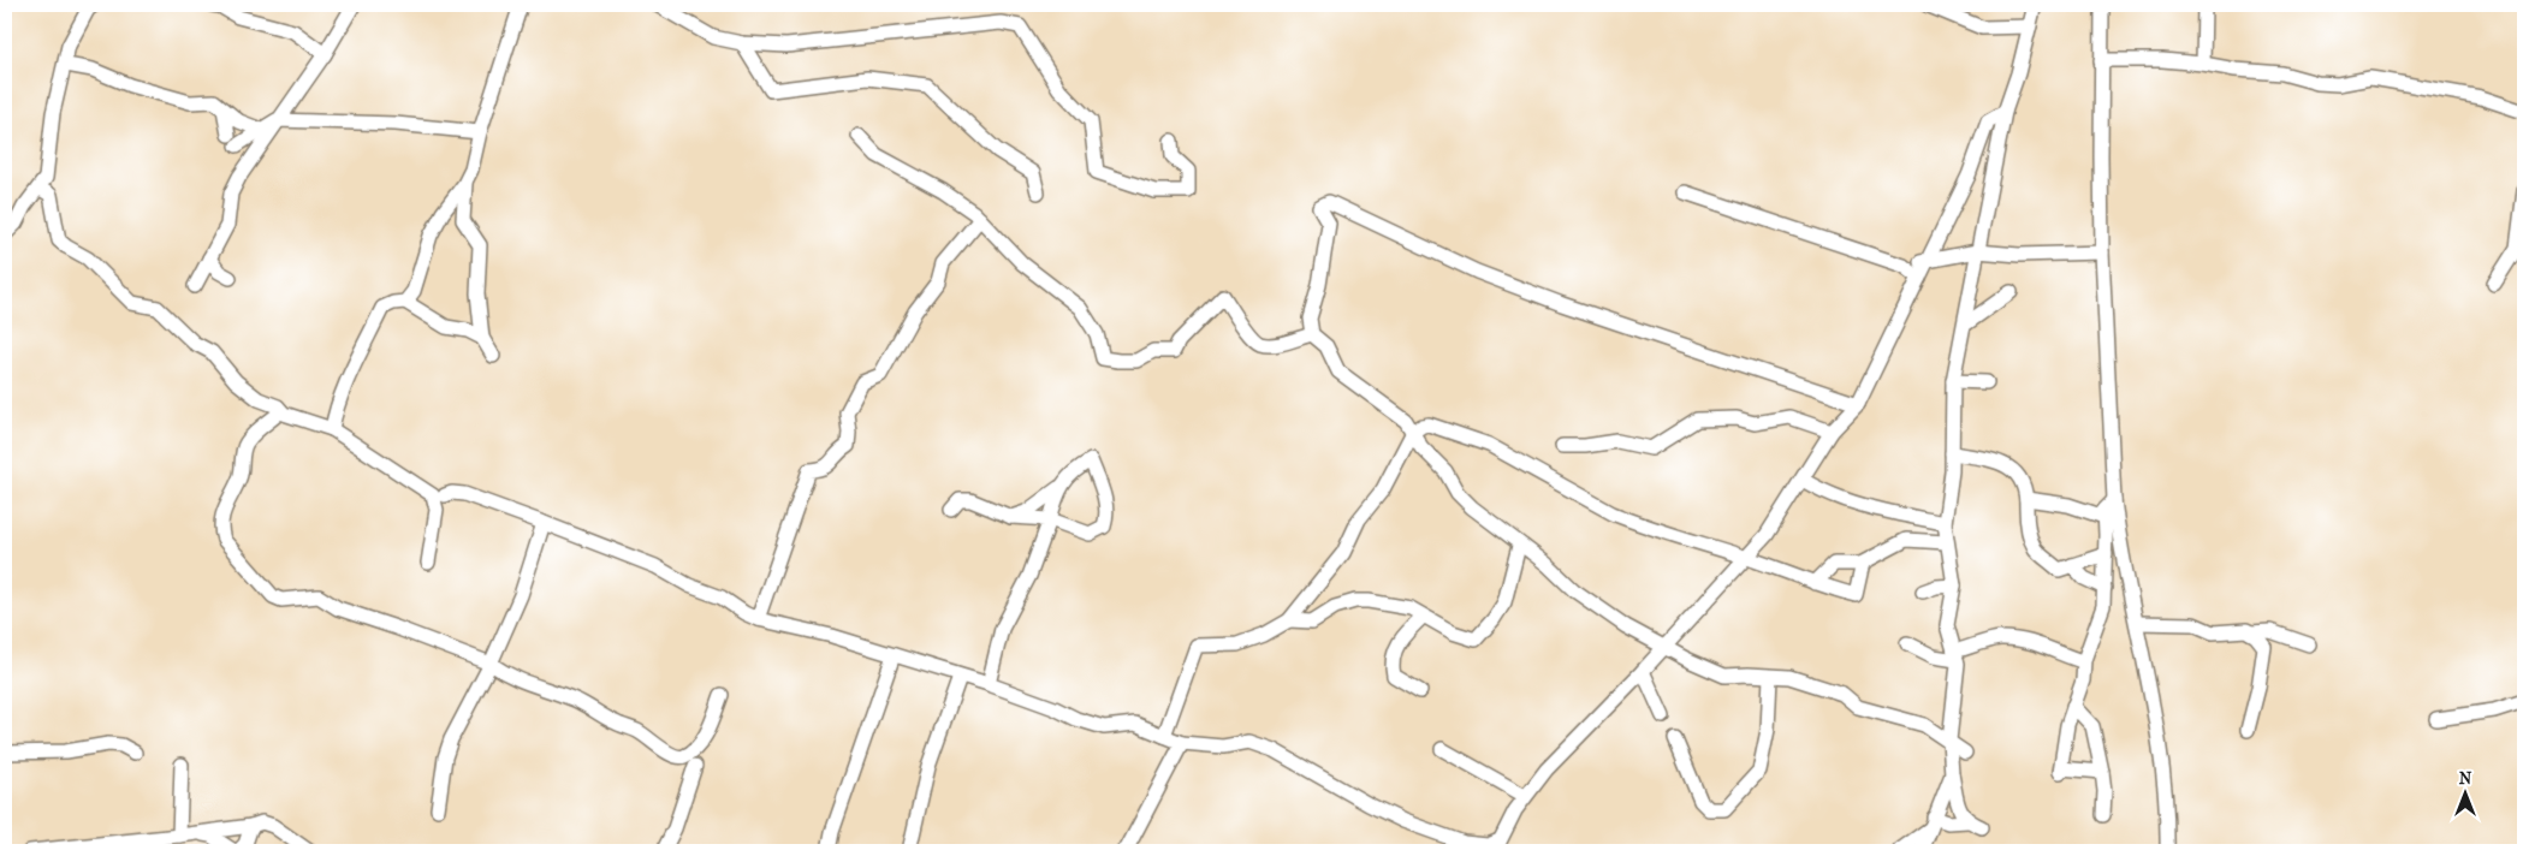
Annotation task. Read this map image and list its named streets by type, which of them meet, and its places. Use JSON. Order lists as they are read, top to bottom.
{
  "north": "top"
}
